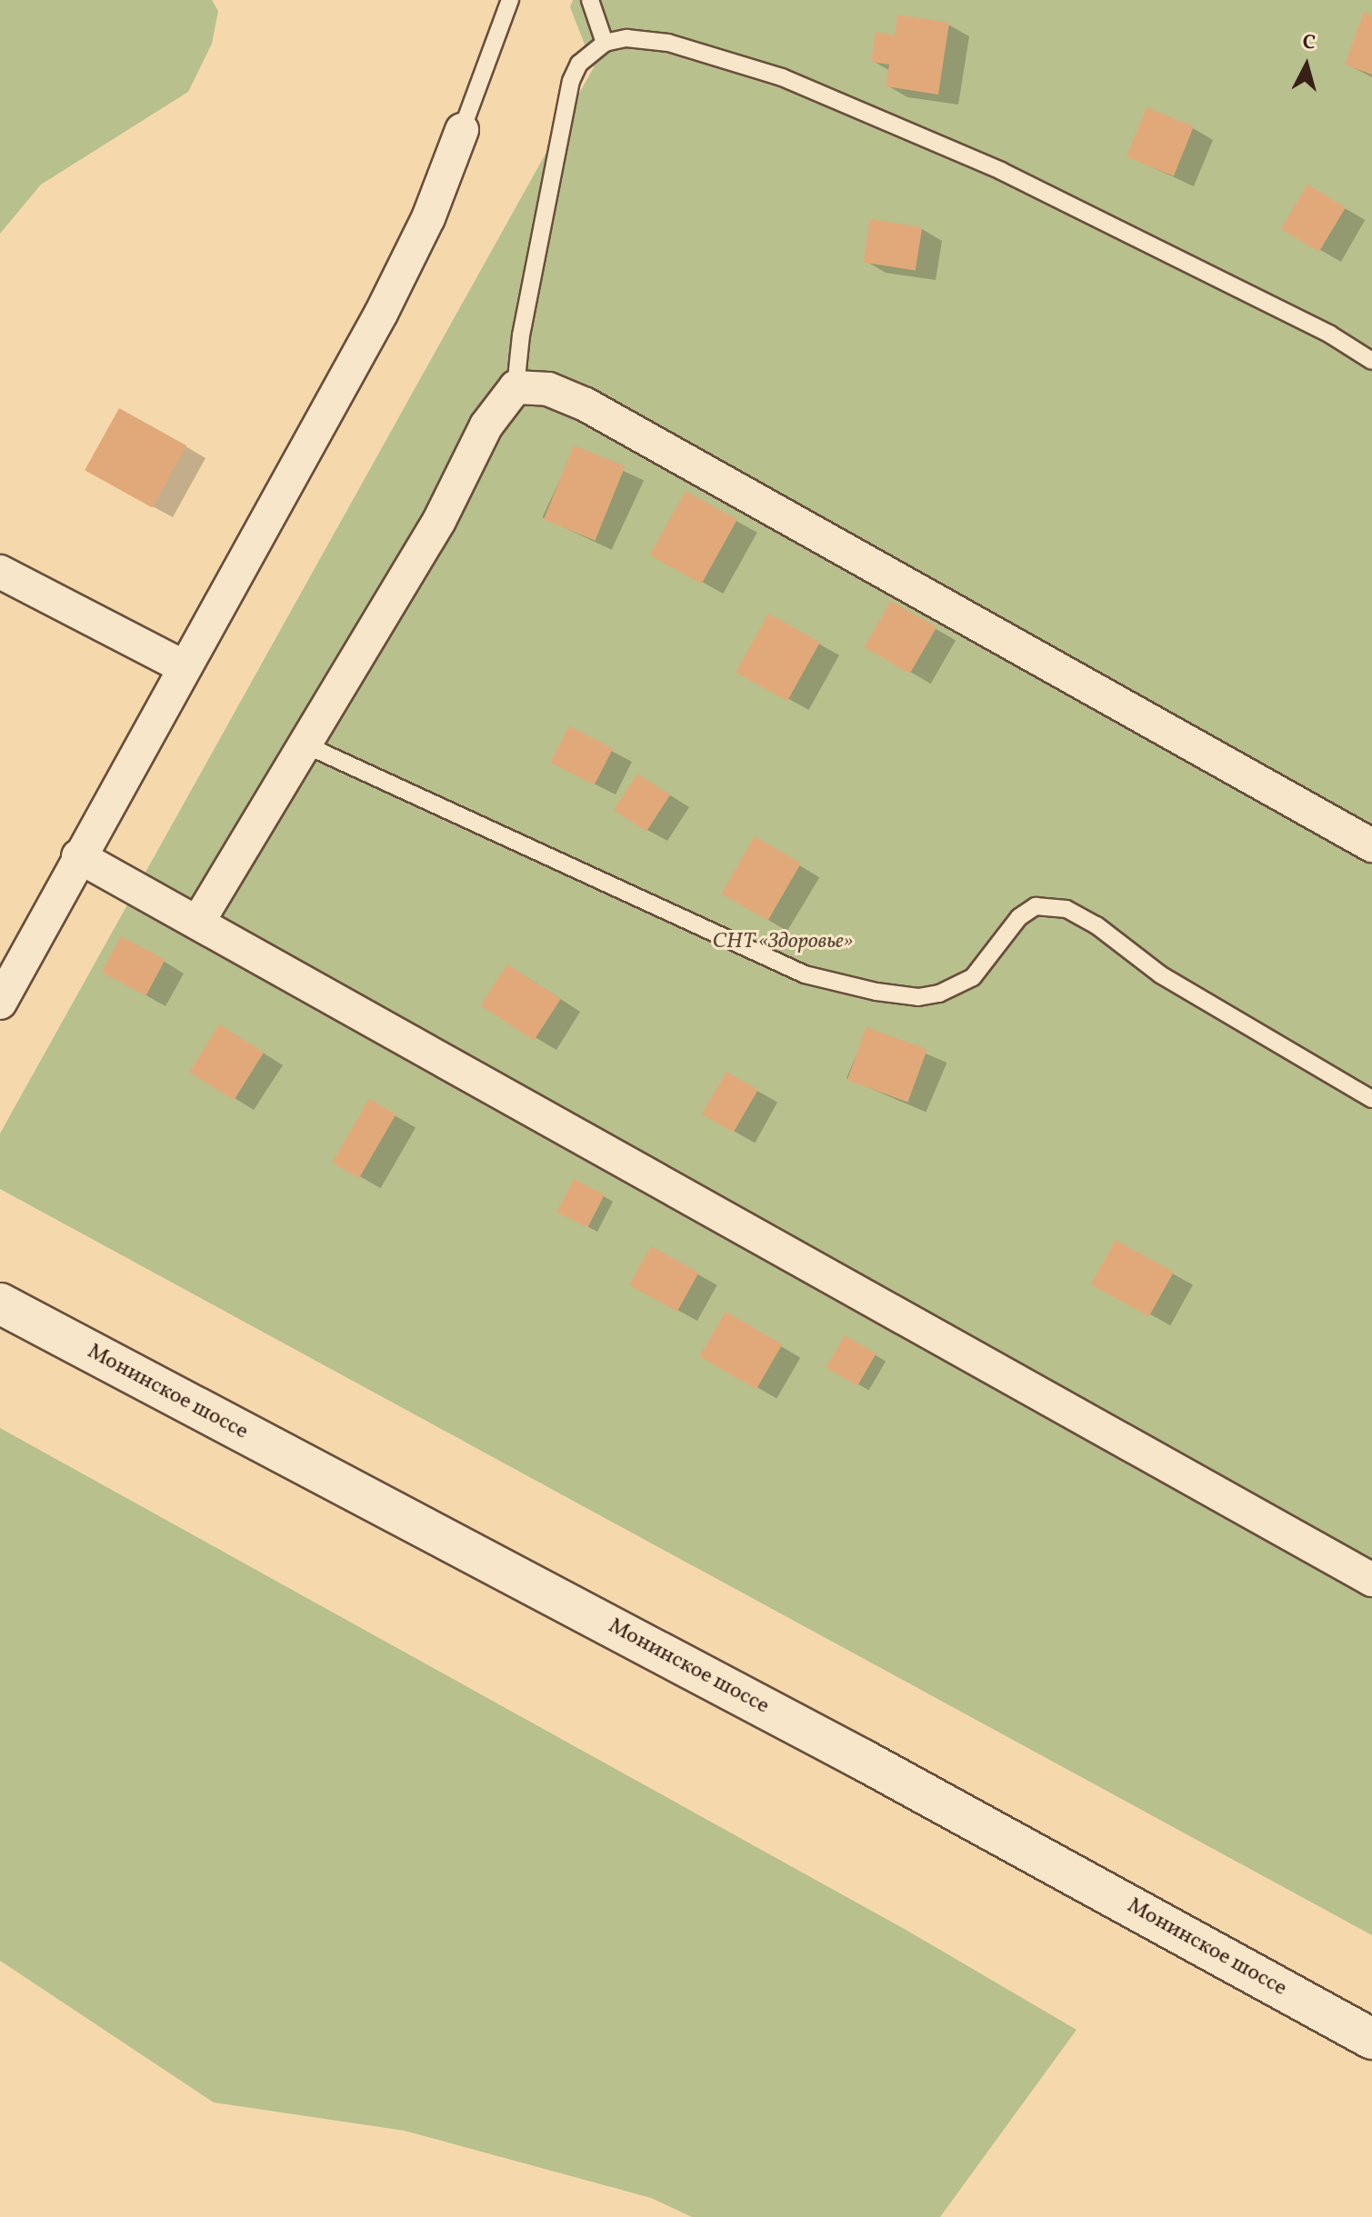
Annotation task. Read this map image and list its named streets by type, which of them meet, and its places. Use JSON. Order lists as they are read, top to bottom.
{
  "streets": {
    "main road": ["Монинское шоссе"]
  },
  "parks": ["СНТ «Здоровье»"],
  "north": "top"
}
